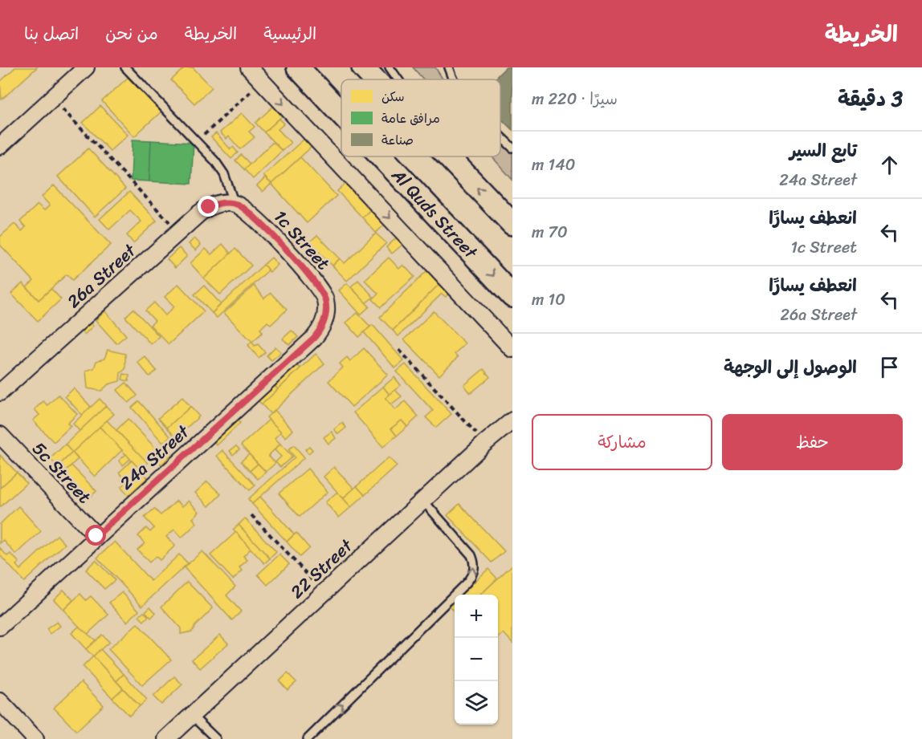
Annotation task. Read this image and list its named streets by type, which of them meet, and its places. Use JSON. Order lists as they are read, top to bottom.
{
  "streets": {
    "main road": ["Al Quds Street"],
    "street": [
      "1c Street",
      "26a Street",
      "24a Street",
      "5c Street",
      "22 Street"
    ]
  },
  "crossings": [
    ["1c Street", "26a Street"],
    ["1c Street", "24a Street"],
    ["24a Street", "5c Street"]
  ],
  "legend": ["سكن", "مرافق عامة", "صناعة"],
  "page": {
    "header": "الخريطة",
    "nav": [
      "الرئيسية",
      "الخريطة",
      "من نحن",
      "اتصل بنا"
    ],
    "heading": ["3 دقيقة", "سيرًا · 220 m"],
    "list": [
      ["تابع السير", "24a Street", "140 m"],
      ["انعطف يسارًا", "1c Street", "70 m"],
      ["انعطف يسارًا", "26a Street", "10 m"],
      "الوصول إلى الوجهة"
    ],
    "buttons": ["حفظ", "مشاركة"],
    "map_buttons": ["+", "−"]
  }
}
